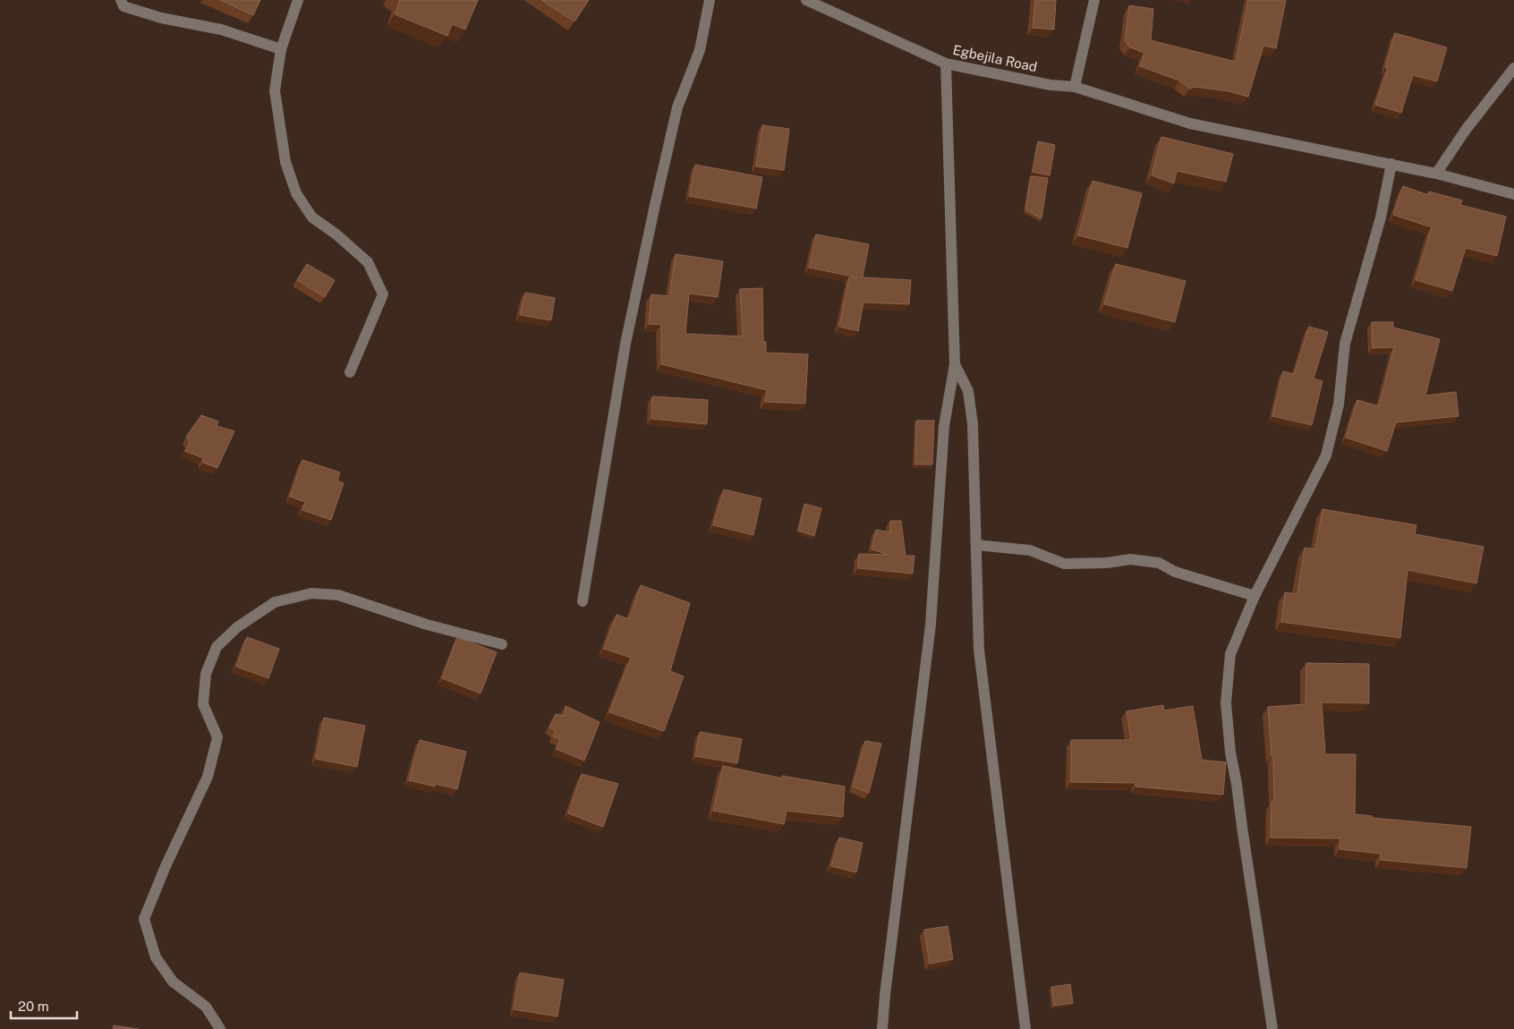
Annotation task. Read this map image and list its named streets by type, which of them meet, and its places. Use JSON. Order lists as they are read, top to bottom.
{
  "streets": {
    "street": ["Egbejila Road"]
  },
  "scale_bar": "20 m"
}
